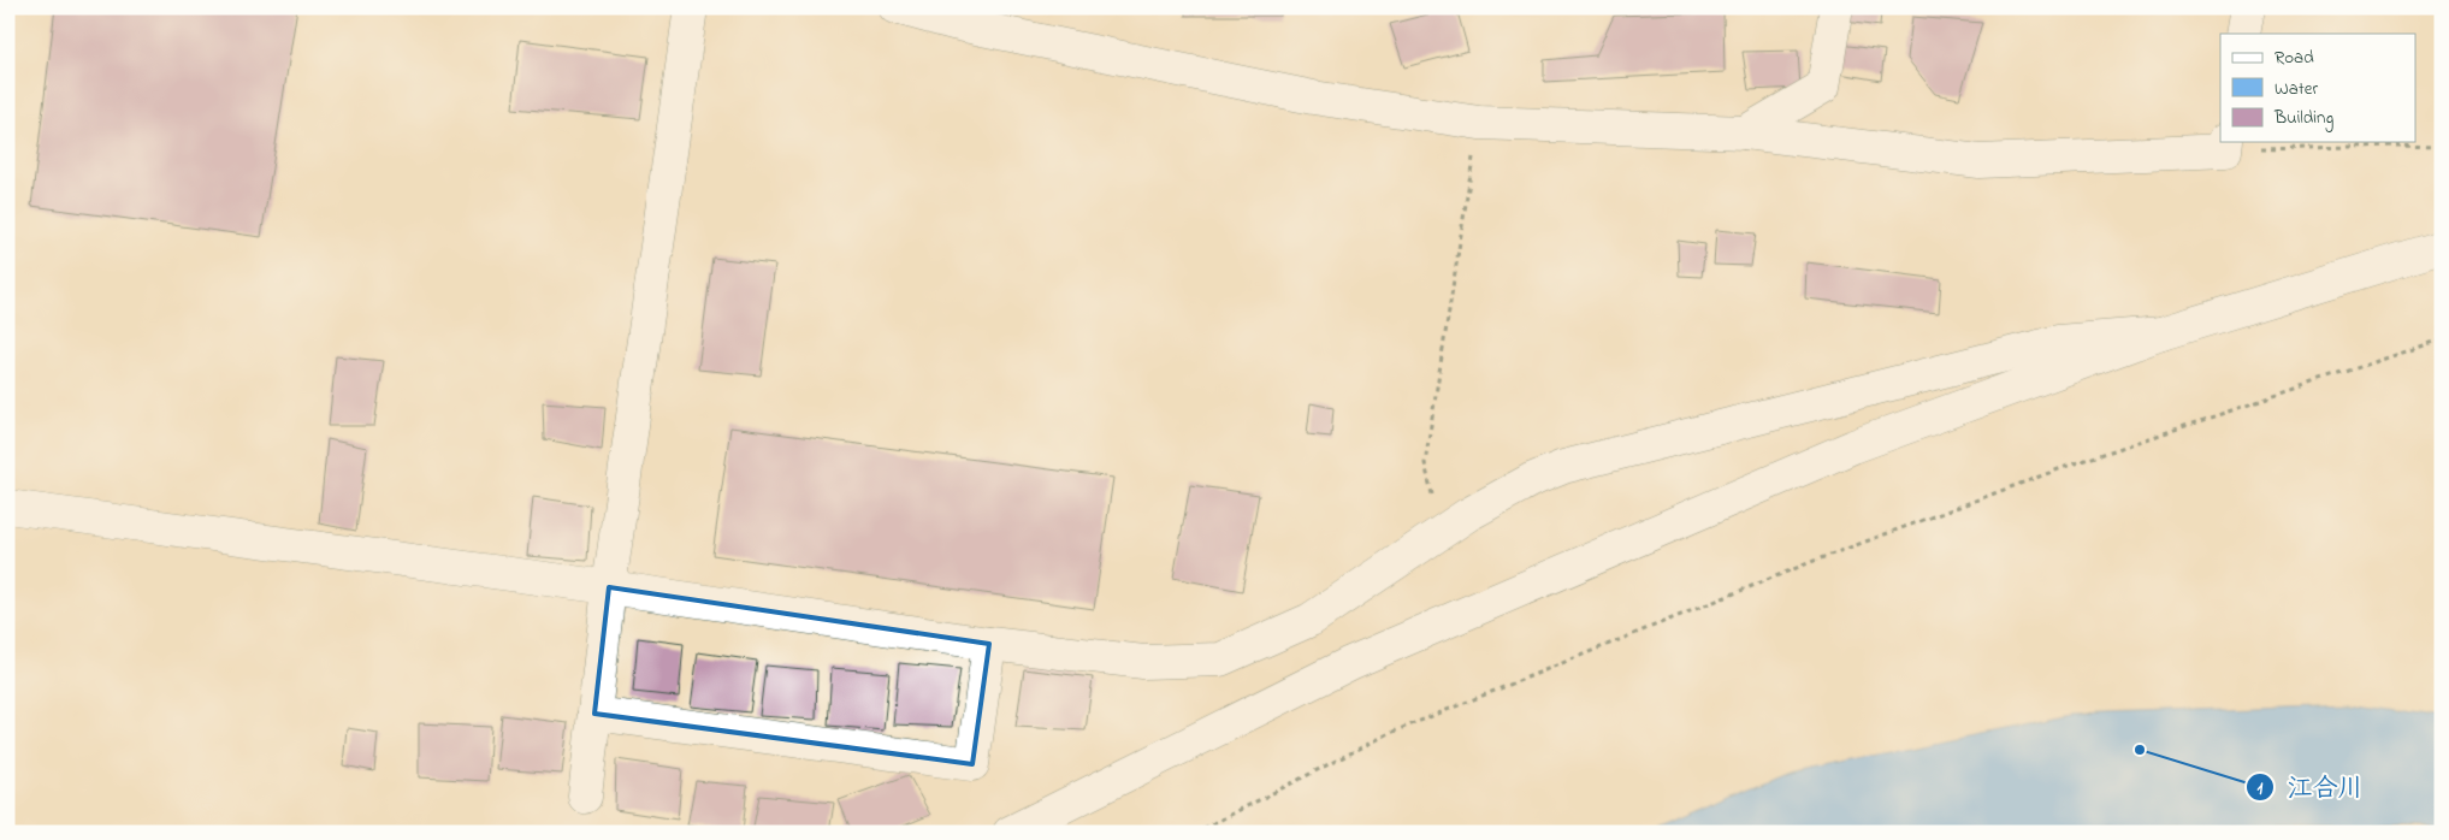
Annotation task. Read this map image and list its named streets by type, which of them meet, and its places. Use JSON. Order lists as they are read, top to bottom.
{
  "places": ["江合川"],
  "legend": ["Road", "Water", "Building"]
}
